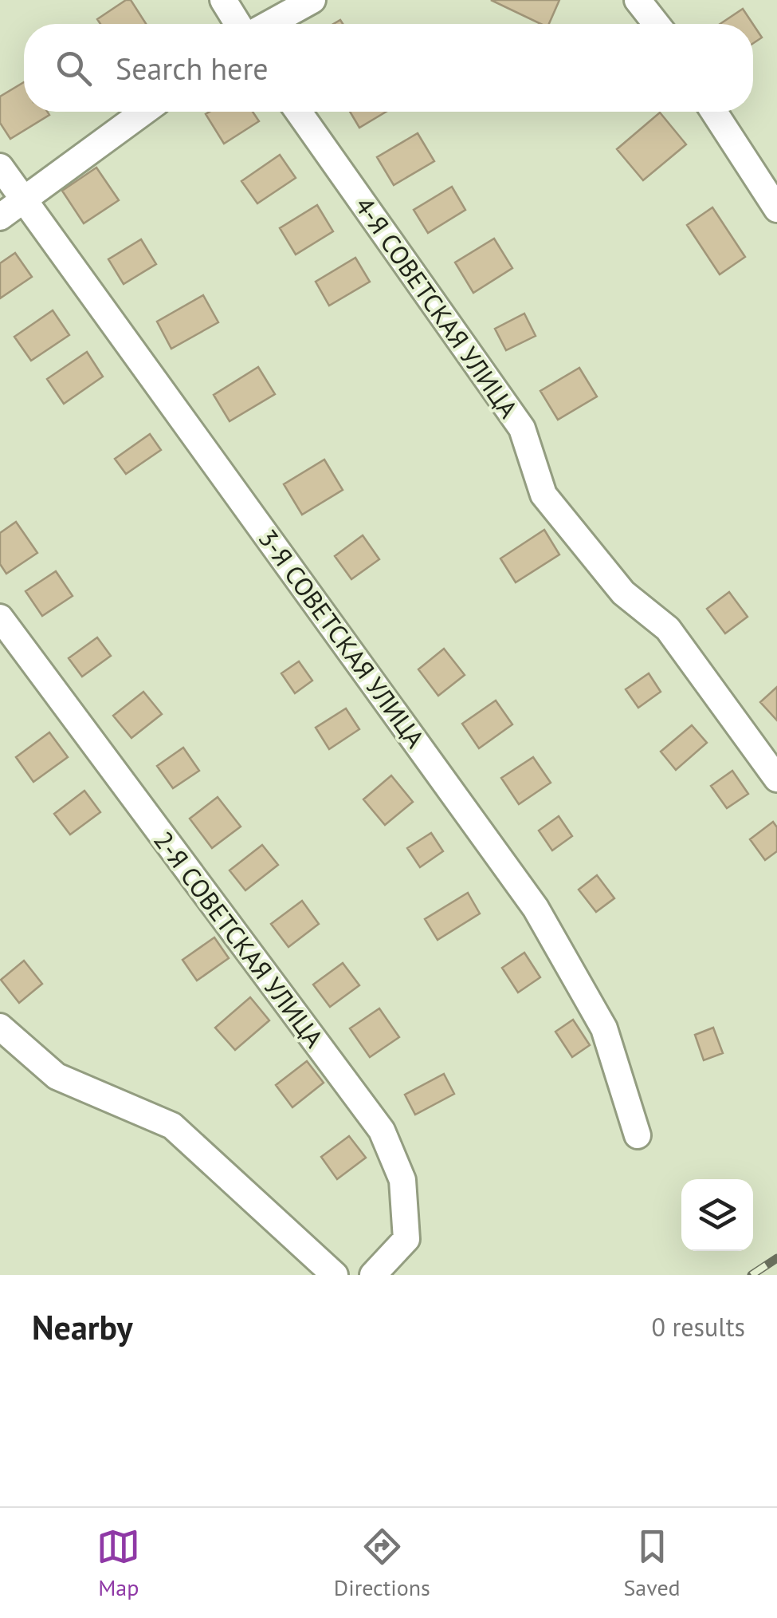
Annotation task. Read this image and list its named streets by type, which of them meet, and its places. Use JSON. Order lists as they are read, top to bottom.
{
  "streets": {
    "street": ["4-Я СОВЕТСКАЯ УЛИЦА", "3-Я СОВЕТСКАЯ УЛИЦА", "2-Я СОВЕТСКАЯ УЛИЦА"]
  },
  "page": {
    "search": "Search here",
    "heading": ["Nearby", "0 results"],
    "nav": ["Map", "Directions", "Saved"]
  }
}
